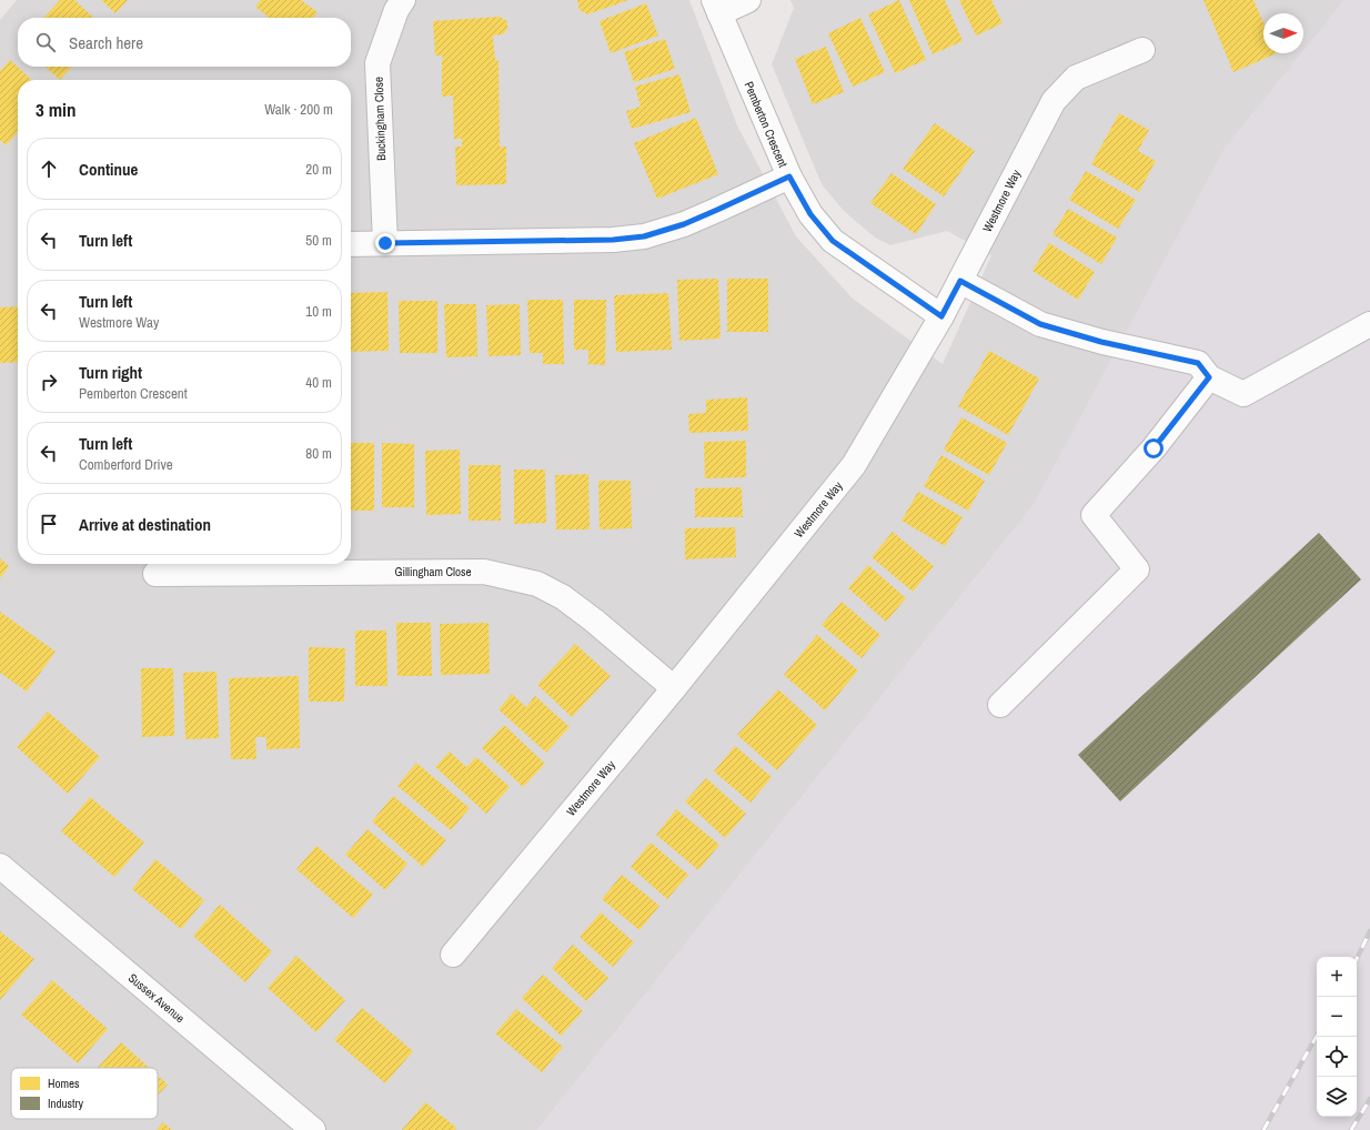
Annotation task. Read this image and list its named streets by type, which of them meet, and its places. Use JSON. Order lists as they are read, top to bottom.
{
  "streets": {
    "street": [
      "Buckingham Close",
      "Pemberton Crescent",
      "Westmore Way",
      "Gillingham Close",
      "Sussex Avenue"
    ]
  },
  "crossings": [
    ["Pemberton Crescent", "Westmore Way"],
    ["Westmore Way", "Gillingham Close"]
  ],
  "legend": ["Homes", "Industry"],
  "north": "right",
  "page": {
    "search": "Search here",
    "heading": ["3 min", "Walk · 200 m"],
    "list": [
      ["Continue", "20 m"],
      ["Turn left", "50 m"],
      ["Turn left", "Westmore Way", "10 m"],
      ["Turn right", "Pemberton Crescent", "40 m"],
      ["Turn left", "Comberford Drive", "80 m"],
      "Arrive at destination"
    ],
    "map_buttons": ["+", "−"]
  }
}
